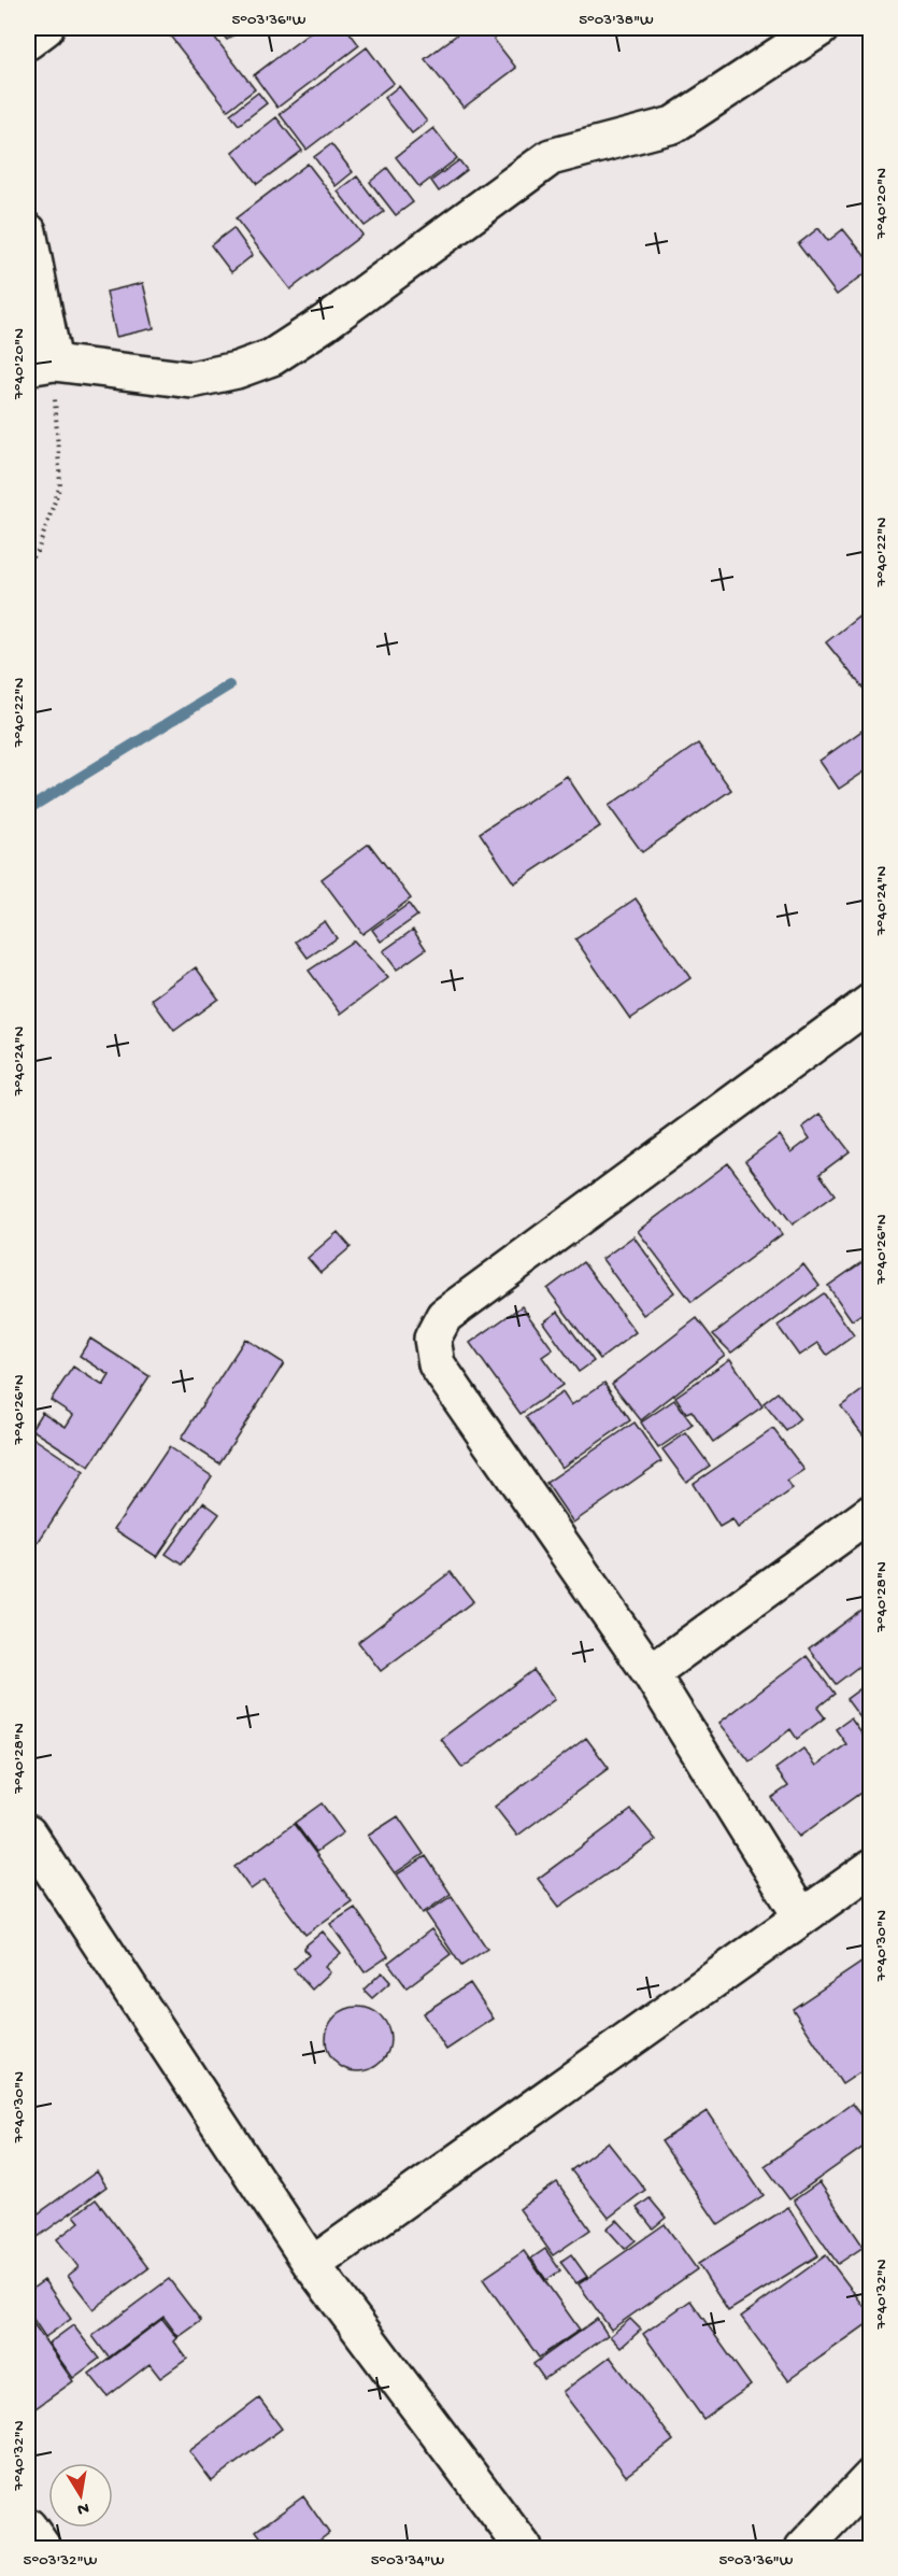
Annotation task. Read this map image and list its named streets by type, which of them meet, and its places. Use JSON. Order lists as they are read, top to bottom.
{
  "north": "bottom",
  "coordinates": [
    "5°03'36\"W",
    "5°03'38\"W",
    "7°40'20\"N",
    "7°40'22\"N",
    "7°40'24\"N",
    "7°40'26\"N",
    "7°40'28\"N",
    "7°40'30\"N",
    "7°40'32\"N",
    "5°03'32\"W",
    "5°03'34\"W"
  ]
}
